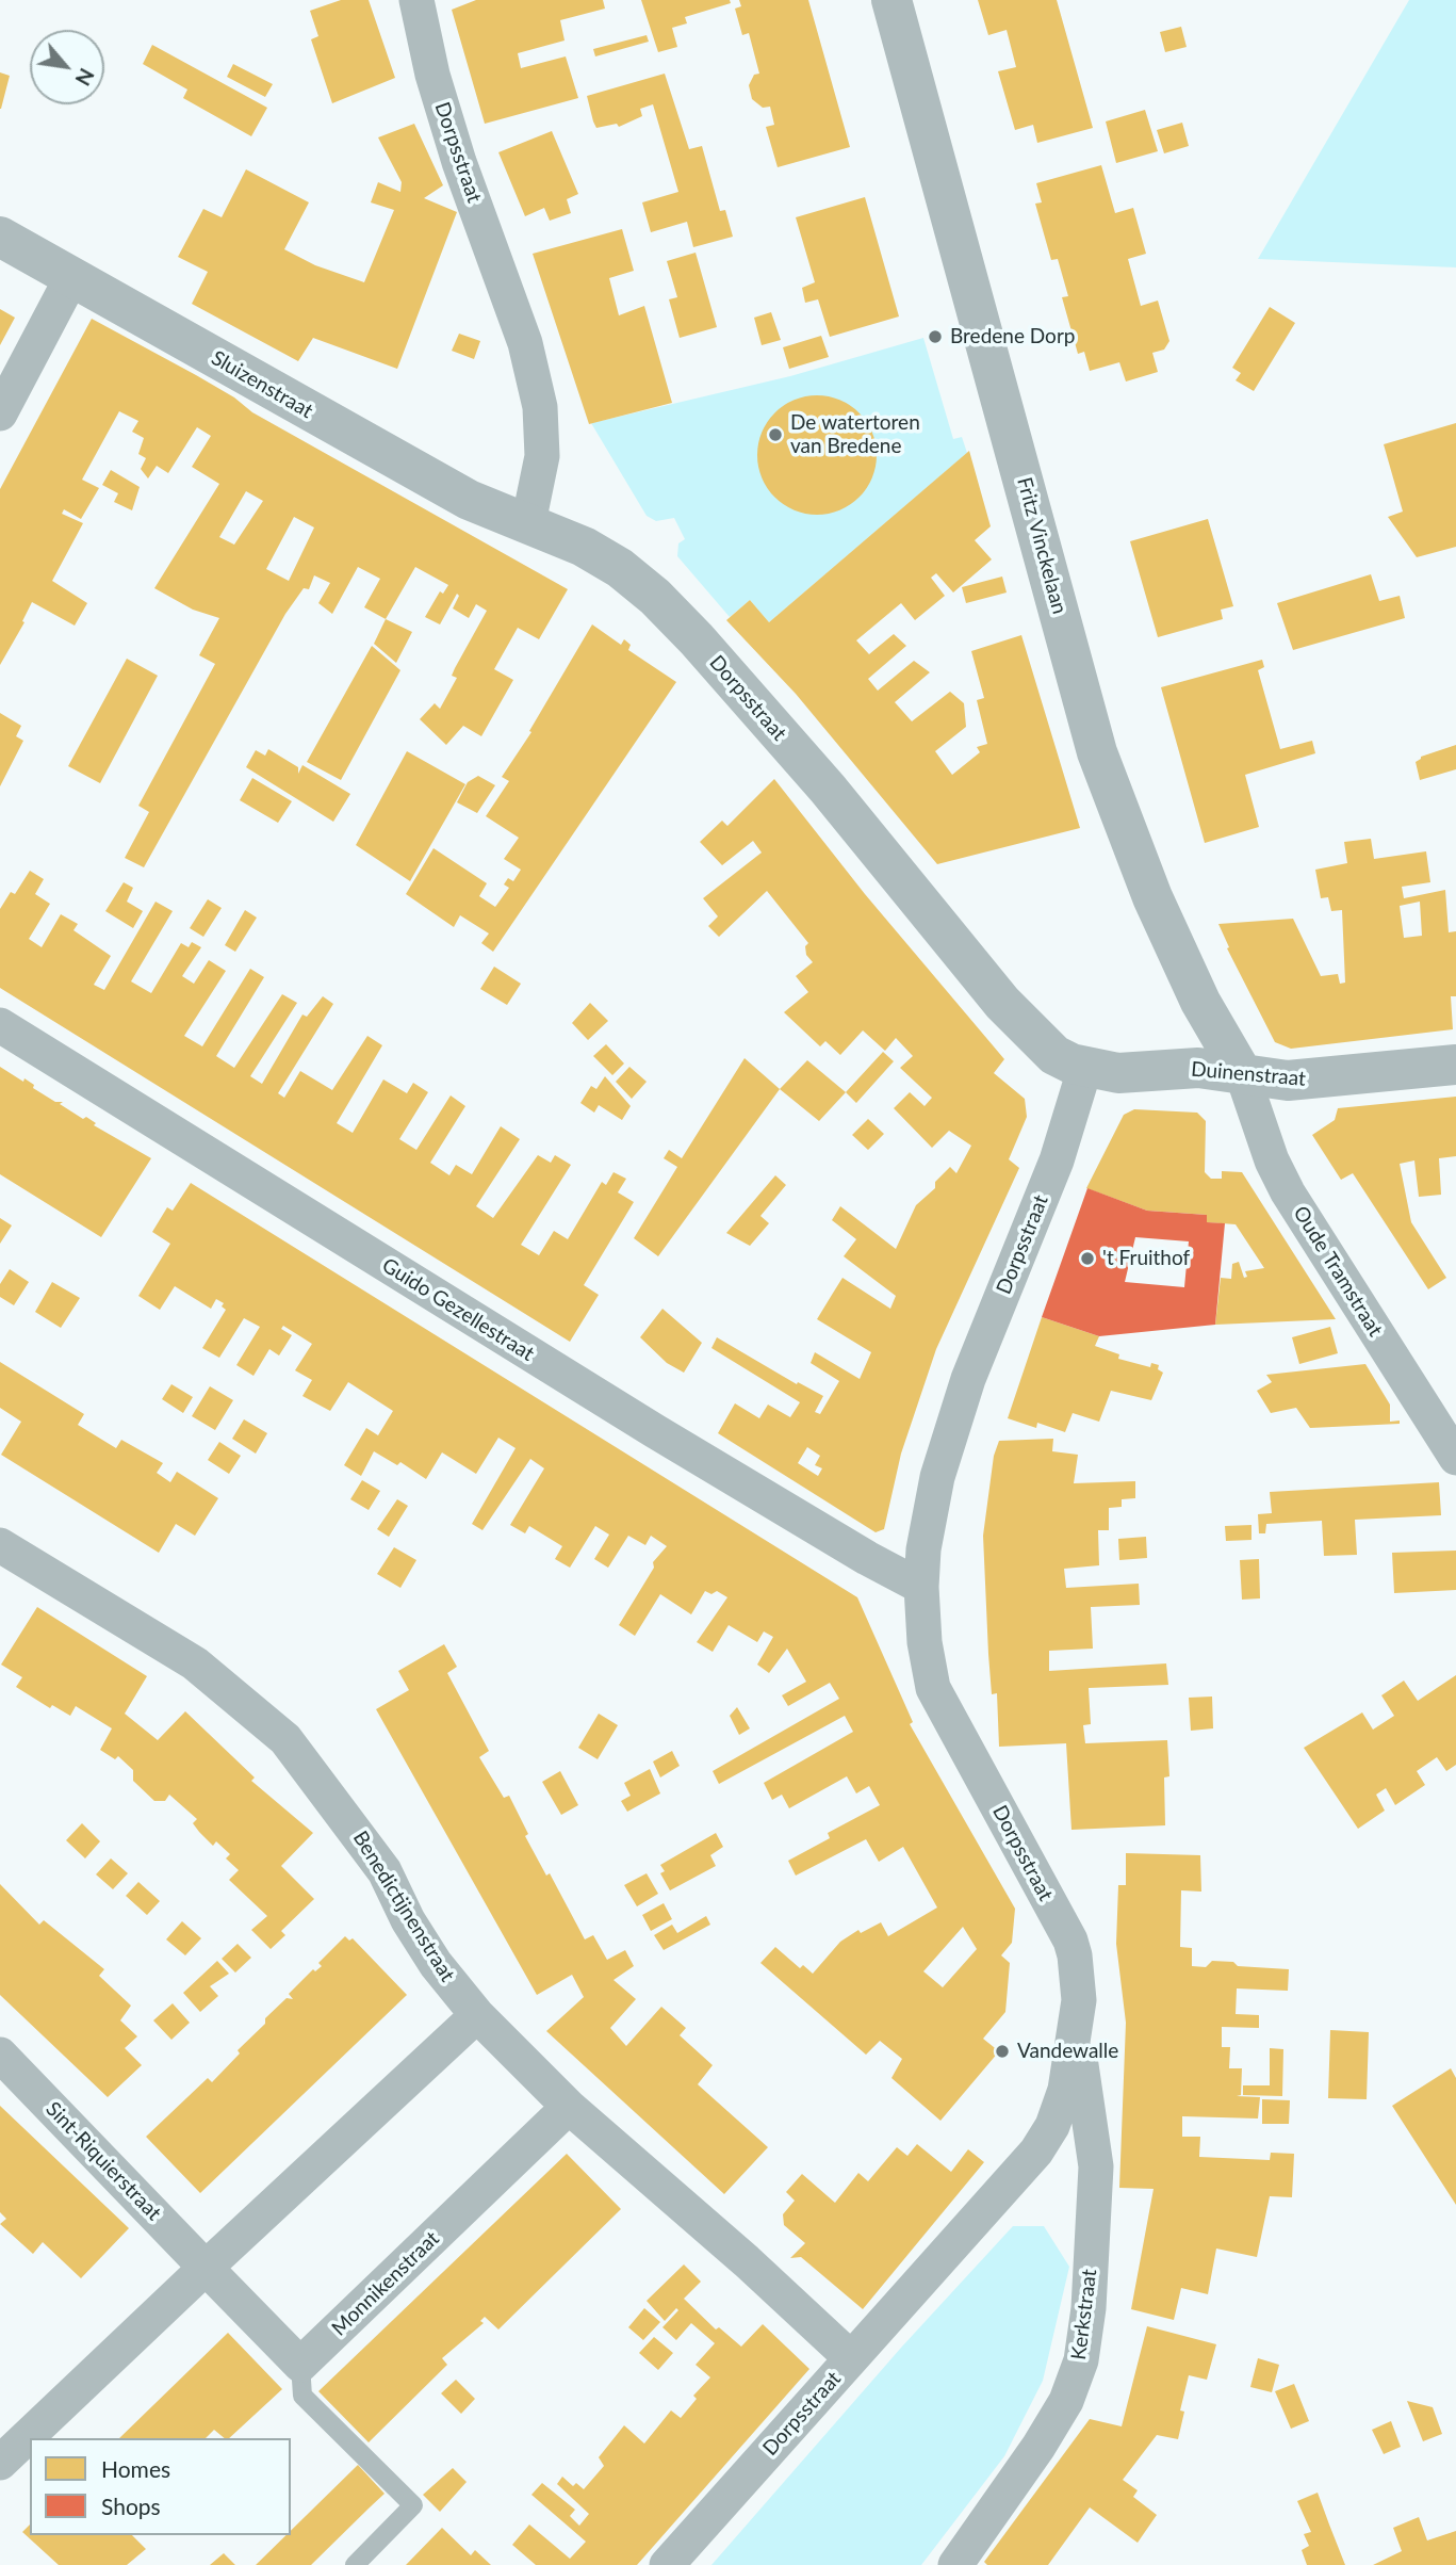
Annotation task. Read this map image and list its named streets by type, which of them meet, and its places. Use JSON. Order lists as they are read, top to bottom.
{
  "streets": {
    "street": [
      "Dorpsstraat",
      "Sluizenstraat",
      "Fritz Vinckelaan",
      "Duinenstraat",
      "Oude Tramstraat",
      "Guido Gezellestraat",
      "Benedictijnenstraat",
      "Sint-Riquierstraat",
      "Monnikenstraat",
      "Kerkstraat"
    ]
  },
  "crossings": [
    ["Dorpsstraat", "Sluizenstraat"],
    ["Dorpsstraat", "Duinenstraat"],
    ["Dorpsstraat", "Guido Gezellestraat"],
    ["Dorpsstraat", "Benedictijnenstraat"],
    ["Dorpsstraat", "Kerkstraat"],
    ["Fritz Vinckelaan", "Duinenstraat"],
    ["Fritz Vinckelaan", "Oude Tramstraat"],
    ["Duinenstraat", "Oude Tramstraat"],
    ["Benedictijnenstraat", "Monnikenstraat"]
  ],
  "places": [
    "Bredene Dorp",
    "De watertoren van Bredene",
    "'t Fruithof",
    "Vandewalle"
  ],
  "legend": ["Homes", "Shops"],
  "north": "bottom right"
}
